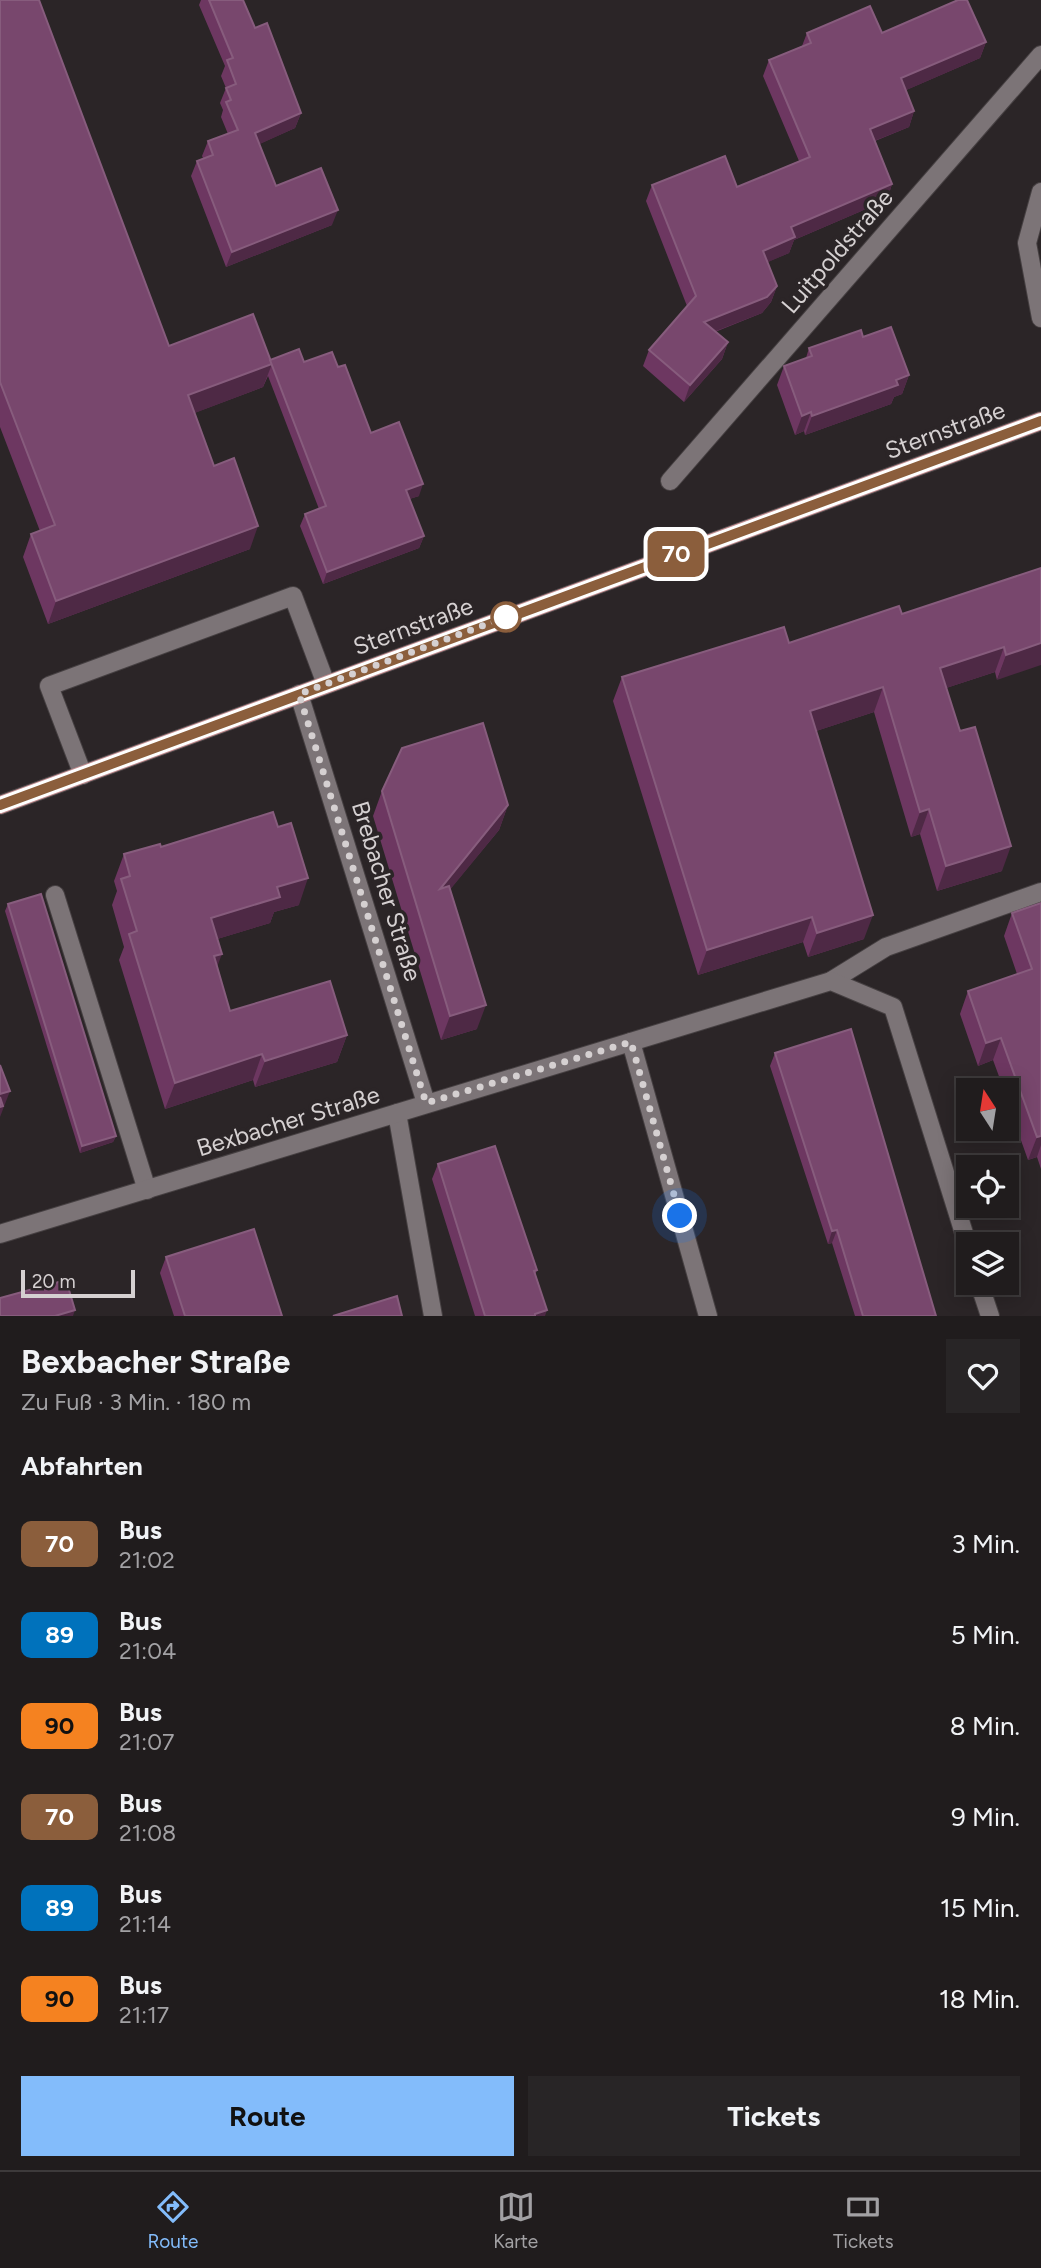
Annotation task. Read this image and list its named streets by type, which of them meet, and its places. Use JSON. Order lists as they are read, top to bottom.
{
  "streets": {
    "main road": ["Sternstraße"],
    "street": ["Luitpoldstraße", "Brebacher Straße", "Bexbacher Straße"]
  },
  "crossings": [
    ["Sternstraße", "Brebacher Straße"],
    ["Brebacher Straße", "Bexbacher Straße"]
  ],
  "lines": ["bus line 70"],
  "scale_bar": "20 m",
  "north": "top",
  "page": {
    "on_map": "70",
    "scale": "20 m",
    "heading": [
      ["Bexbacher Straße", "Zu Fuß · 3 Min. · 180 m"],
      "Abfahrten"
    ],
    "list": [
      {
        "mark": "70",
        "name": "Bus",
        "note": "21:02",
        "value": "3 Min."
      },
      {
        "mark": "89",
        "name": "Bus",
        "note": "21:04",
        "value": "5 Min."
      },
      {
        "mark": "90",
        "name": "Bus",
        "note": "21:07",
        "value": "8 Min."
      },
      {
        "mark": "70",
        "name": "Bus",
        "note": "21:08",
        "value": "9 Min."
      },
      {
        "mark": "89",
        "name": "Bus",
        "note": "21:14",
        "value": "15 Min."
      },
      {
        "mark": "90",
        "name": "Bus",
        "note": "21:17",
        "value": "18 Min."
      }
    ],
    "buttons": ["Route", "Tickets"],
    "tabs": ["Route", "Karte", "Tickets"]
  }
}
